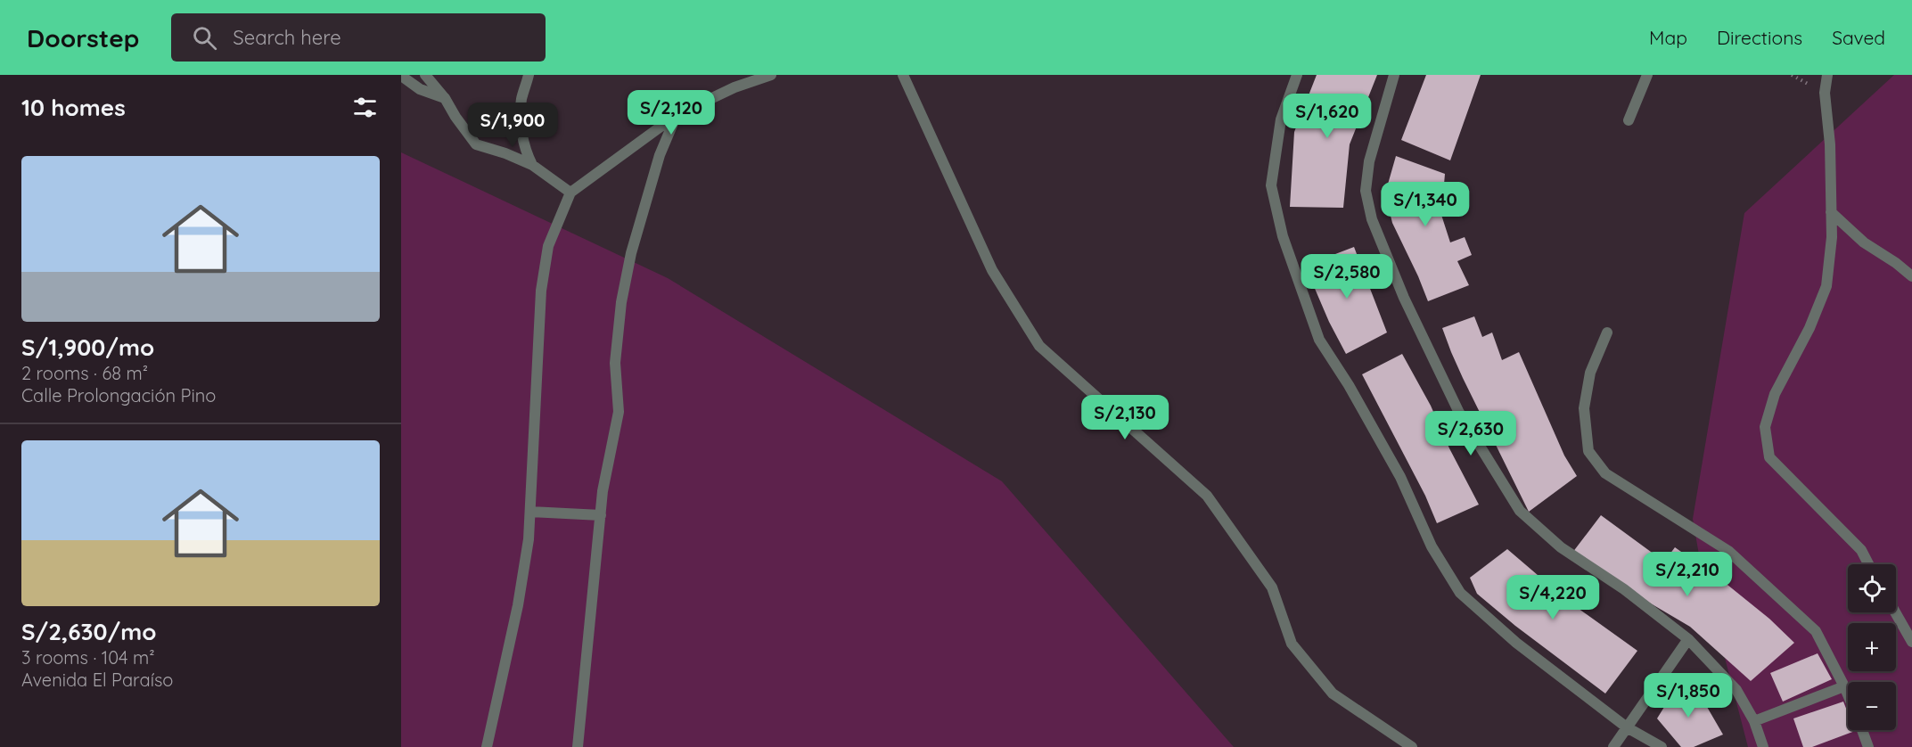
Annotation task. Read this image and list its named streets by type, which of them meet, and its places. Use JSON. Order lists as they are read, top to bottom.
{
  "page": {
    "header": "Doorstep",
    "search": "Search here",
    "nav": ["Map", "Directions", "Saved"],
    "heading": "10 homes",
    "price": [
      "S/2,120",
      "S/1,620",
      "S/1,900",
      "S/1,340",
      "S/2,580",
      "S/2,130",
      "S/2,630",
      "S/2,210",
      "S/4,220",
      "S/1,850"
    ],
    "list": [
      {
        "name": "S/1,900/mo",
        "note": "2 rooms · 68 m² · Calle Prolongación Pino"
      },
      {
        "name": "S/2,630/mo",
        "note": "3 rooms · 104 m² · Avenida El Paraíso"
      }
    ],
    "map_buttons": ["+", "−"]
  }
}
